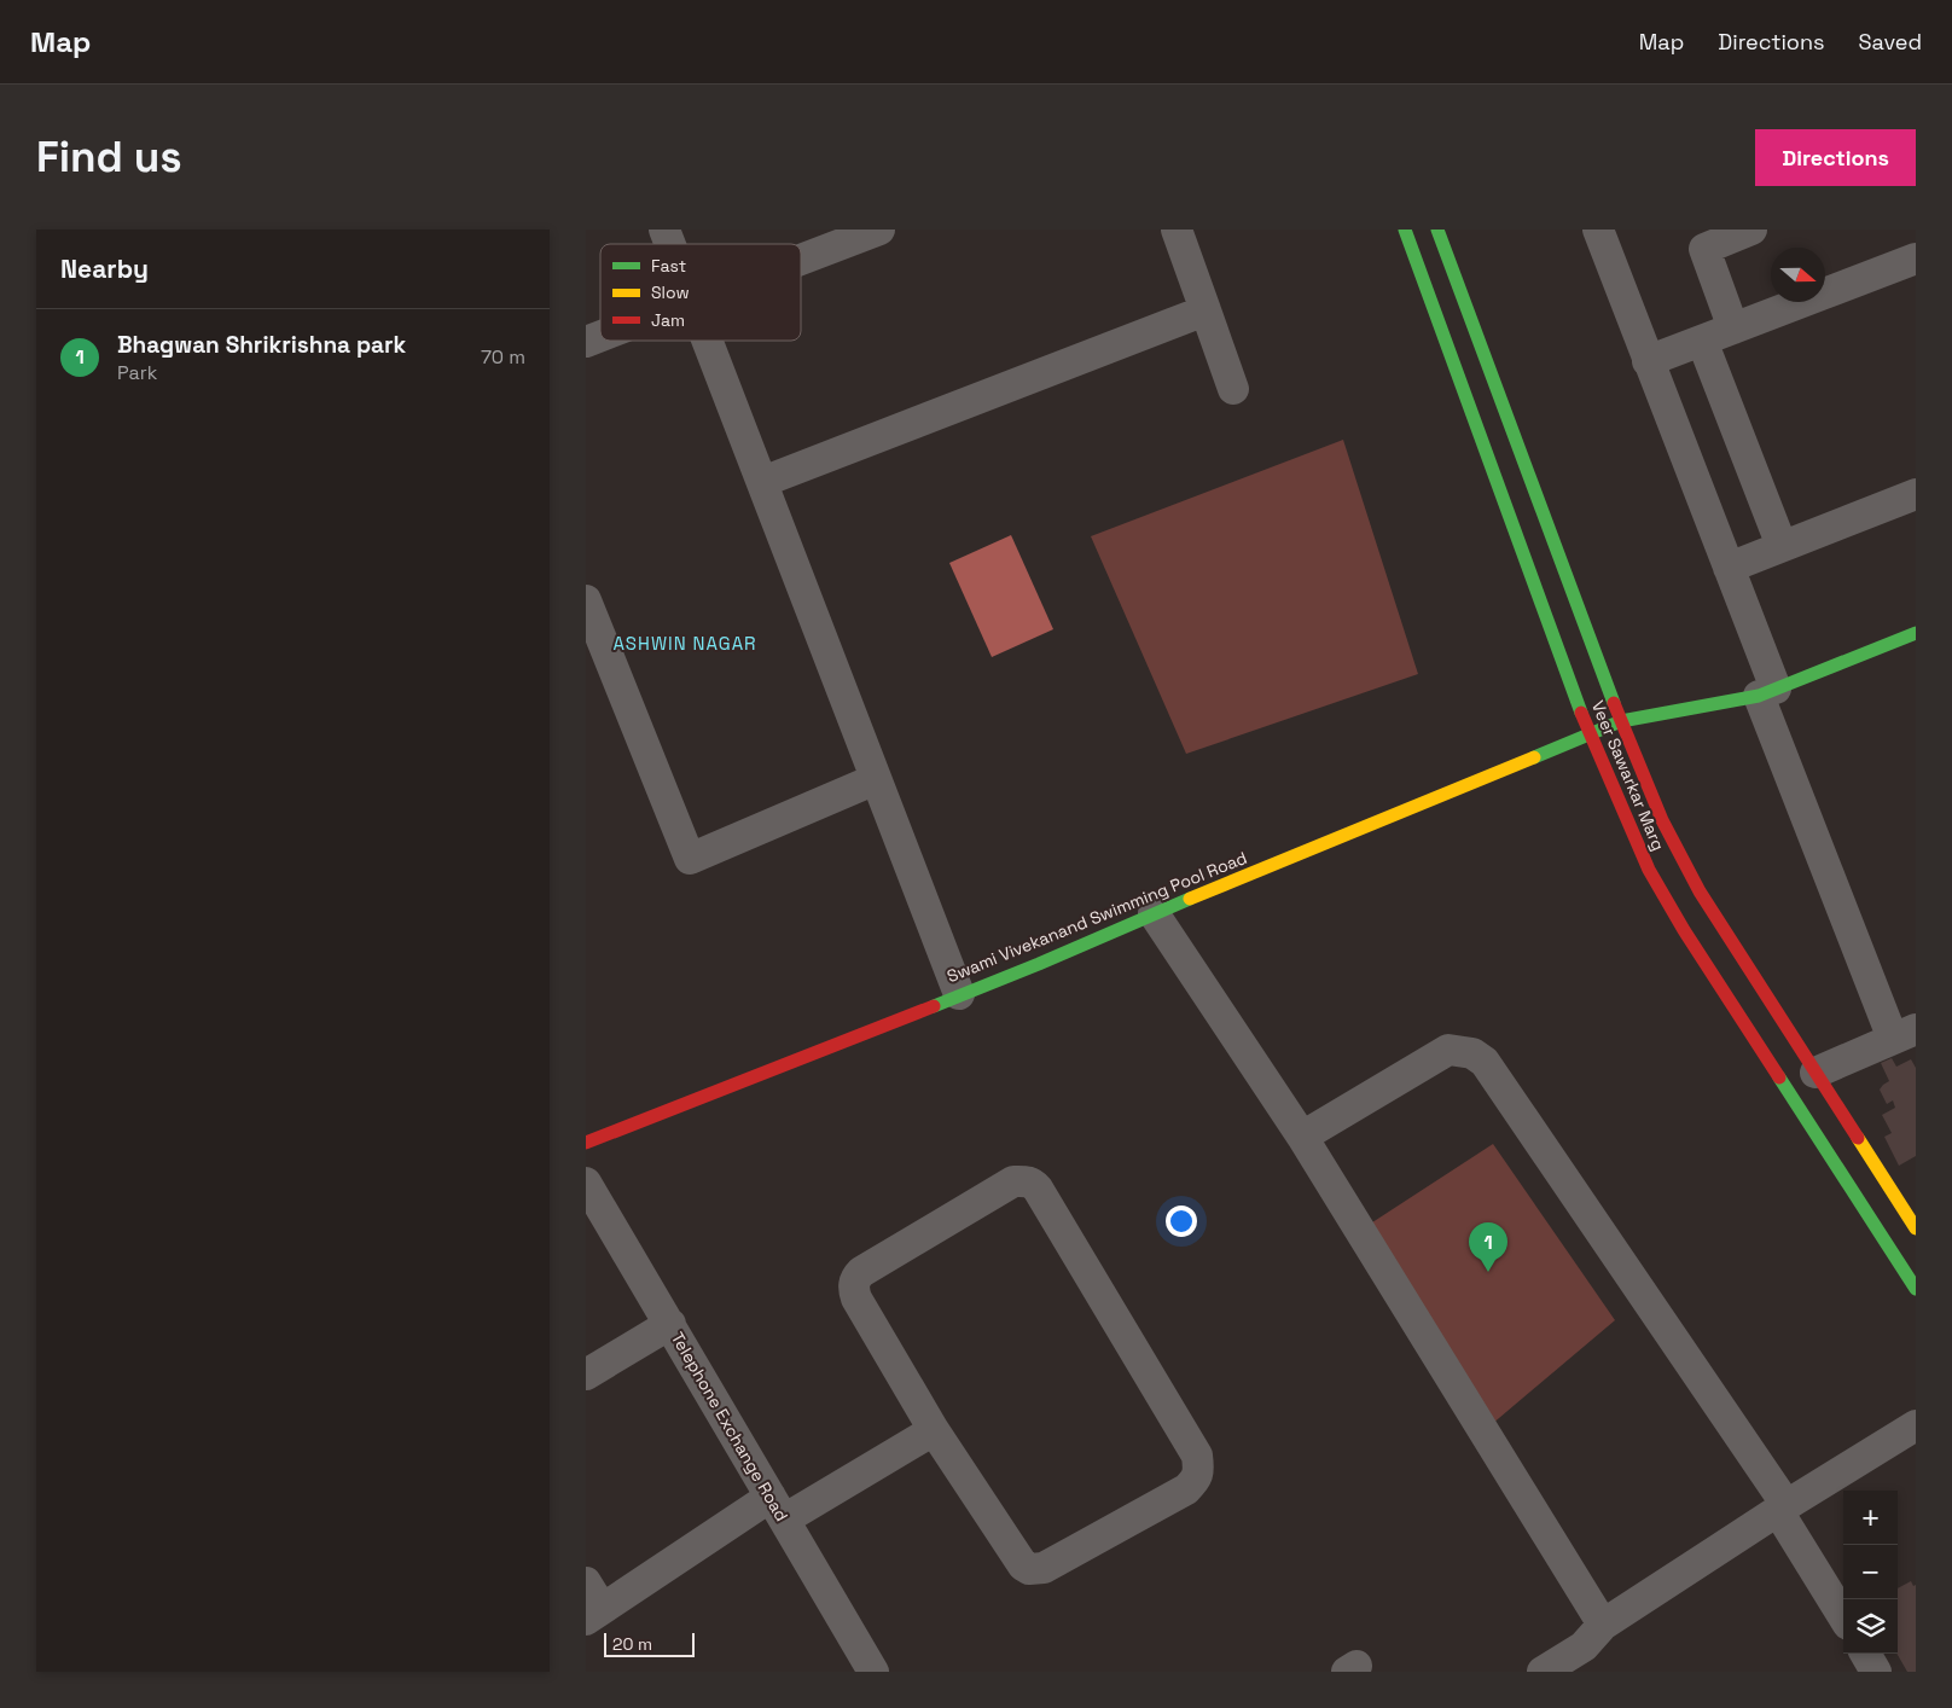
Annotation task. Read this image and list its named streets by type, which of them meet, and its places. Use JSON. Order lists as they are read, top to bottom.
{
  "streets": {
    "street": ["Veer Sawarkar Marg", "Swami Vivekanand Swimming Pool Road", "Telephone Exchange Road"]
  },
  "crossings": [
    ["Veer Sawarkar Marg", "Swami Vivekanand Swimming Pool Road"]
  ],
  "districts": ["ASHWIN NAGAR"],
  "legend": ["Fast", "Slow", "Jam"],
  "scale_bar": "20 m",
  "north": "right",
  "page": {
    "header": "Map",
    "nav": ["Map", "Directions", "Saved"],
    "buttons": "Directions",
    "title": "Find us",
    "heading": "Nearby",
    "list": [
      {
        "mark": "1",
        "name": "Bhagwan Shrikrishna park",
        "note": "Park",
        "value": "70 m"
      }
    ],
    "pins": "1",
    "map_buttons": ["+", "−"],
    "scale": "20 m"
  }
}
